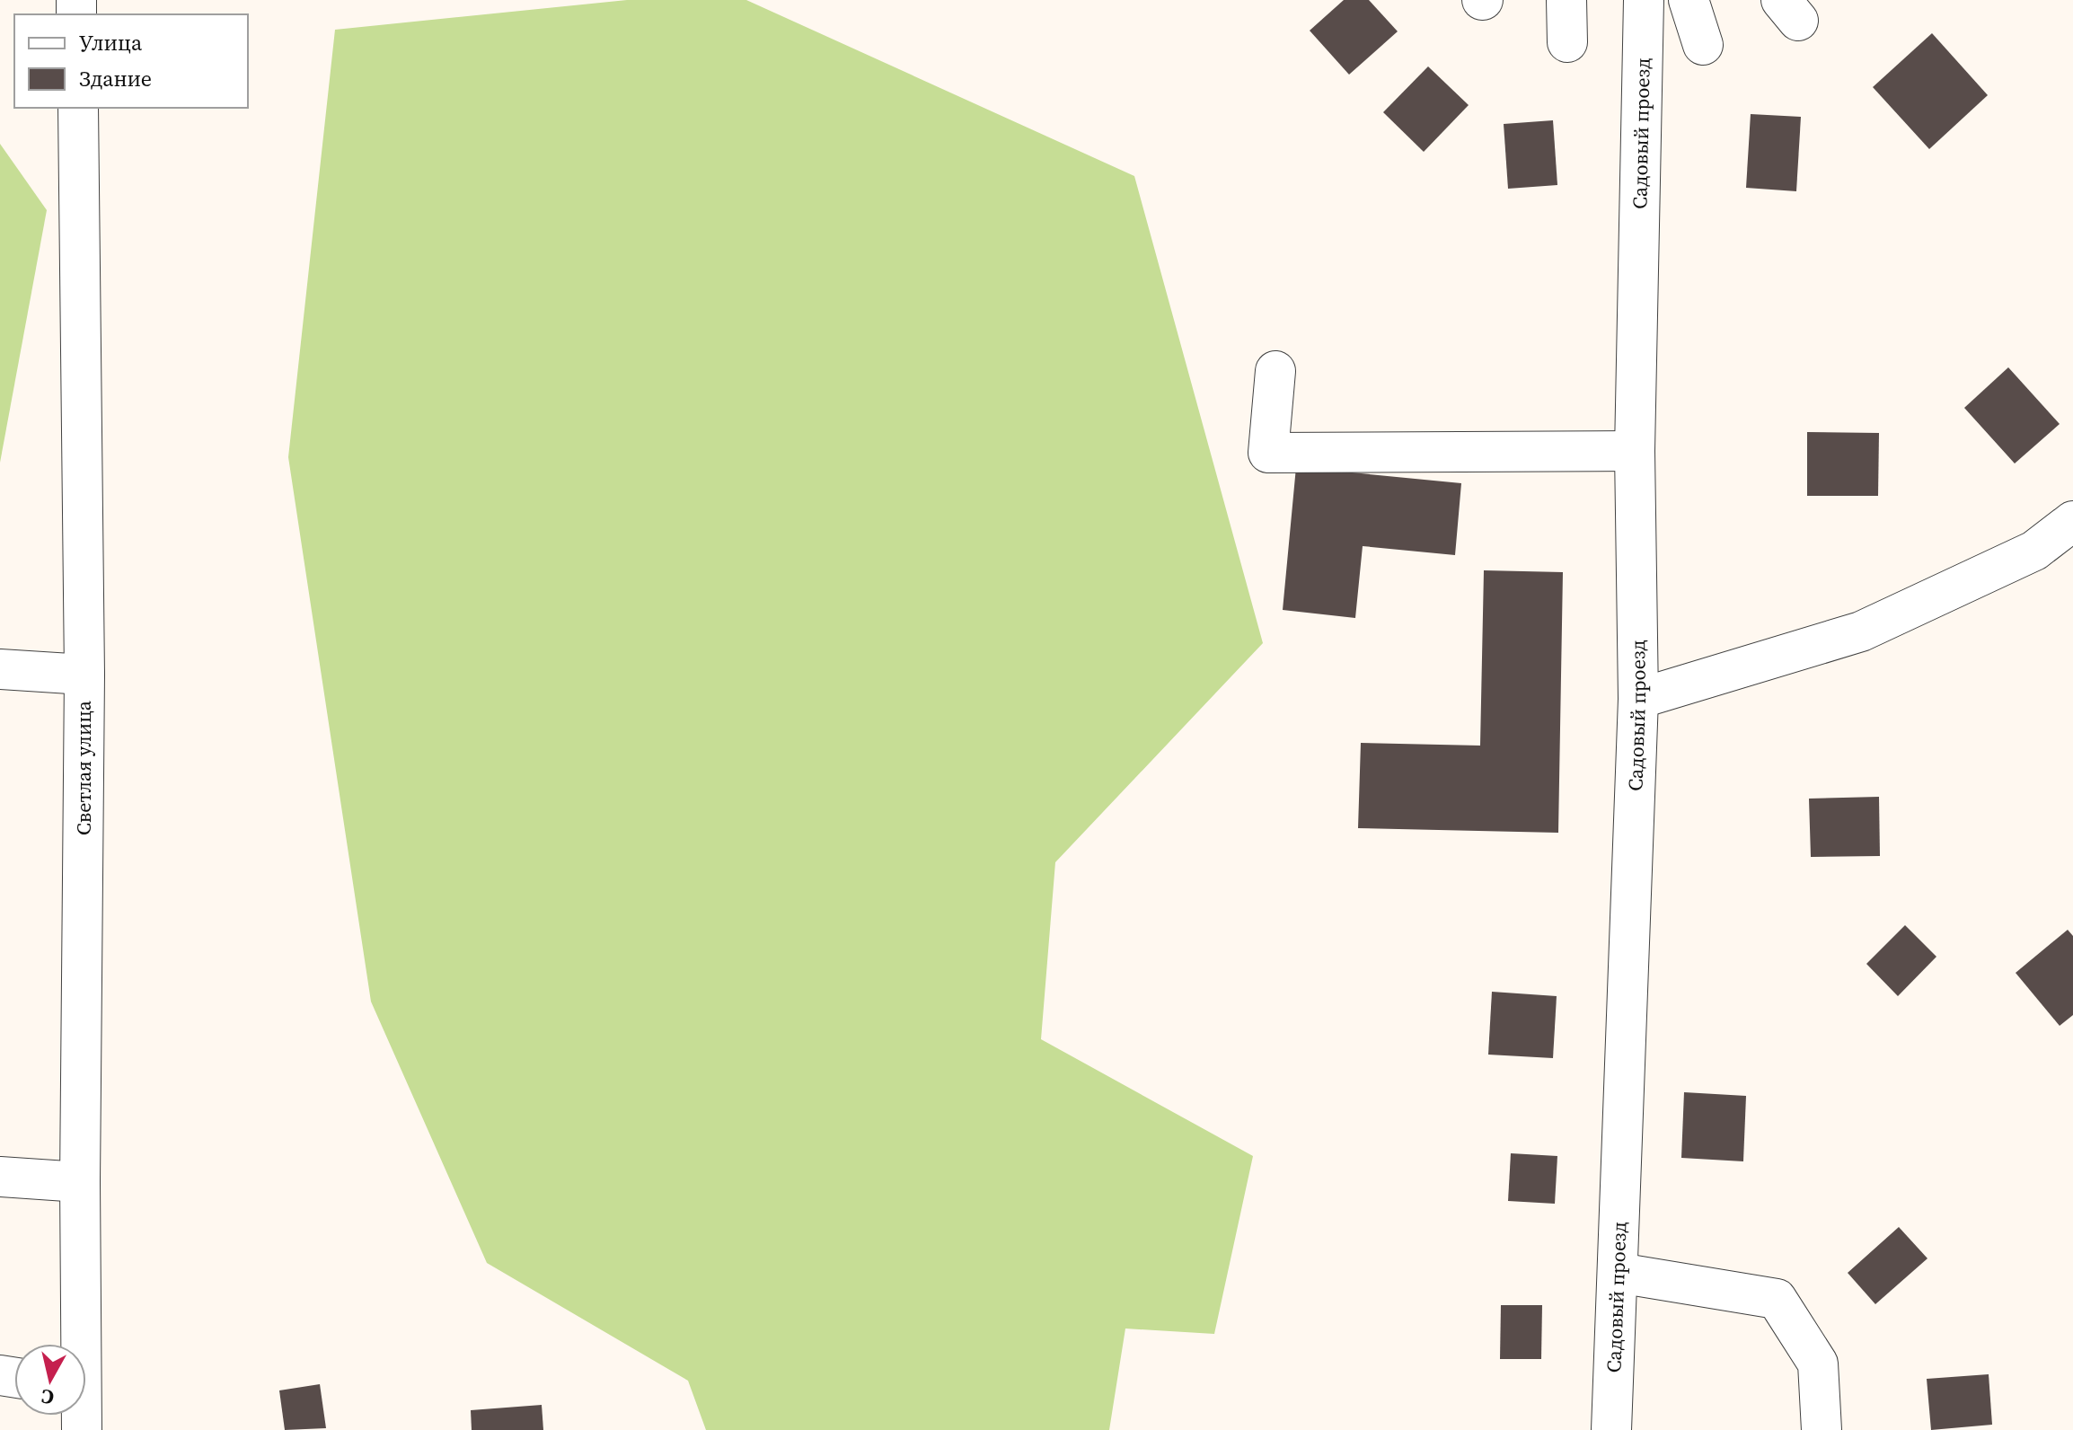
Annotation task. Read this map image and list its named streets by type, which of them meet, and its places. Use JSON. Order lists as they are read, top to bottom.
{
  "streets": {
    "street": ["Садовый проезд", "Светлая улица"]
  },
  "legend": ["Улица", "Здание"],
  "north": "bottom"
}
